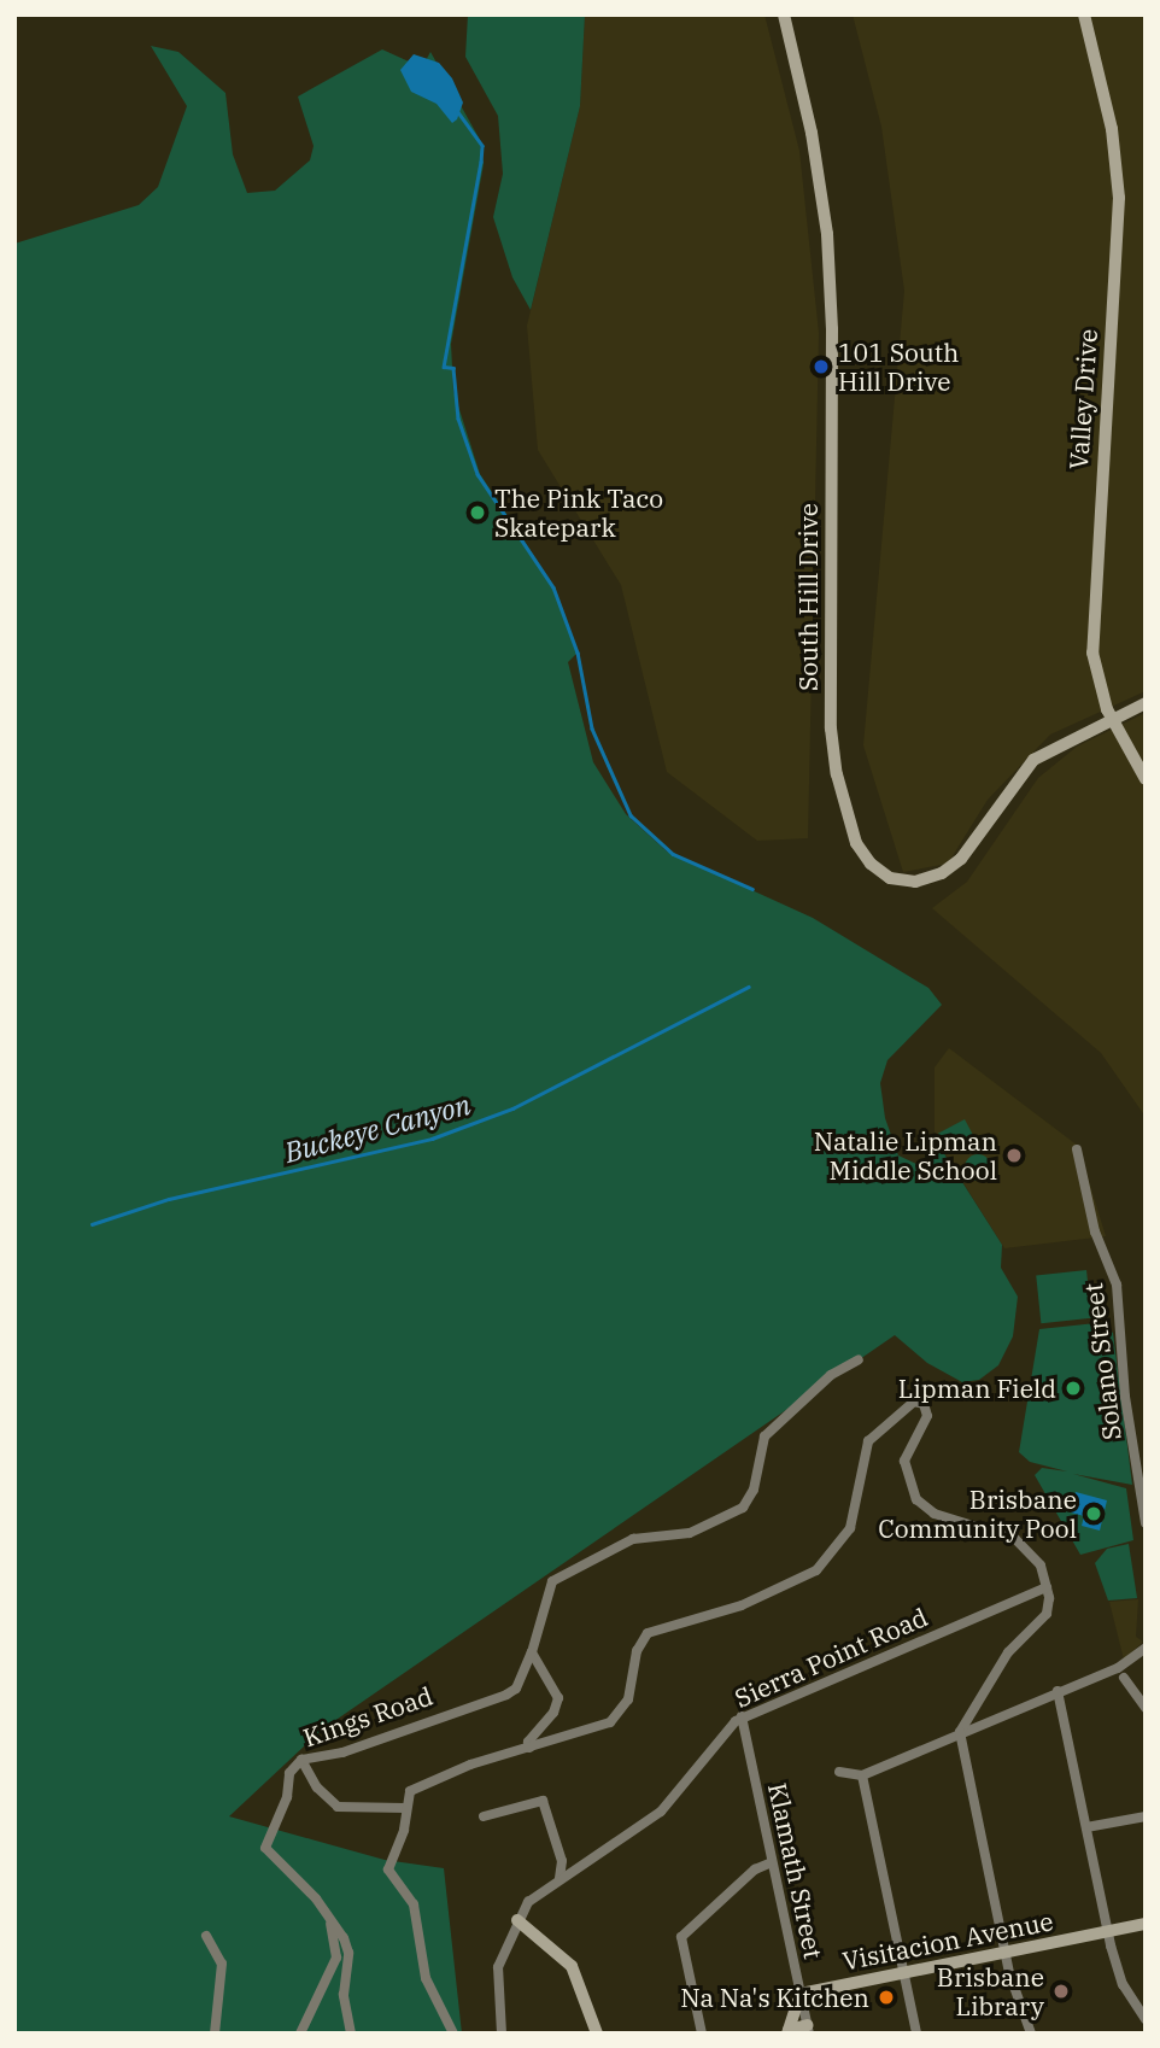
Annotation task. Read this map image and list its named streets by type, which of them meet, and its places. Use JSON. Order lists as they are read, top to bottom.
{
  "streets": {
    "street": [
      "Valley Drive",
      "South Hill Drive",
      "Solano Street",
      "Sierra Point Road",
      "Kings Road",
      "Klamath Street",
      "Visitacion Avenue"
    ]
  },
  "crossings": [
    ["Valley Drive", "South Hill Drive"],
    ["Sierra Point Road", "Klamath Street"],
    ["Klamath Street", "Visitacion Avenue"]
  ],
  "water": ["Buckeye Canyon"],
  "places": [
    "101 South Hill Drive",
    "The Pink Taco Skatepark",
    "Natalie Lipman Middle School",
    "Lipman Field",
    "Brisbane Community Pool",
    "Brisbane Library",
    "Na Na's Kitchen"
  ]
}
